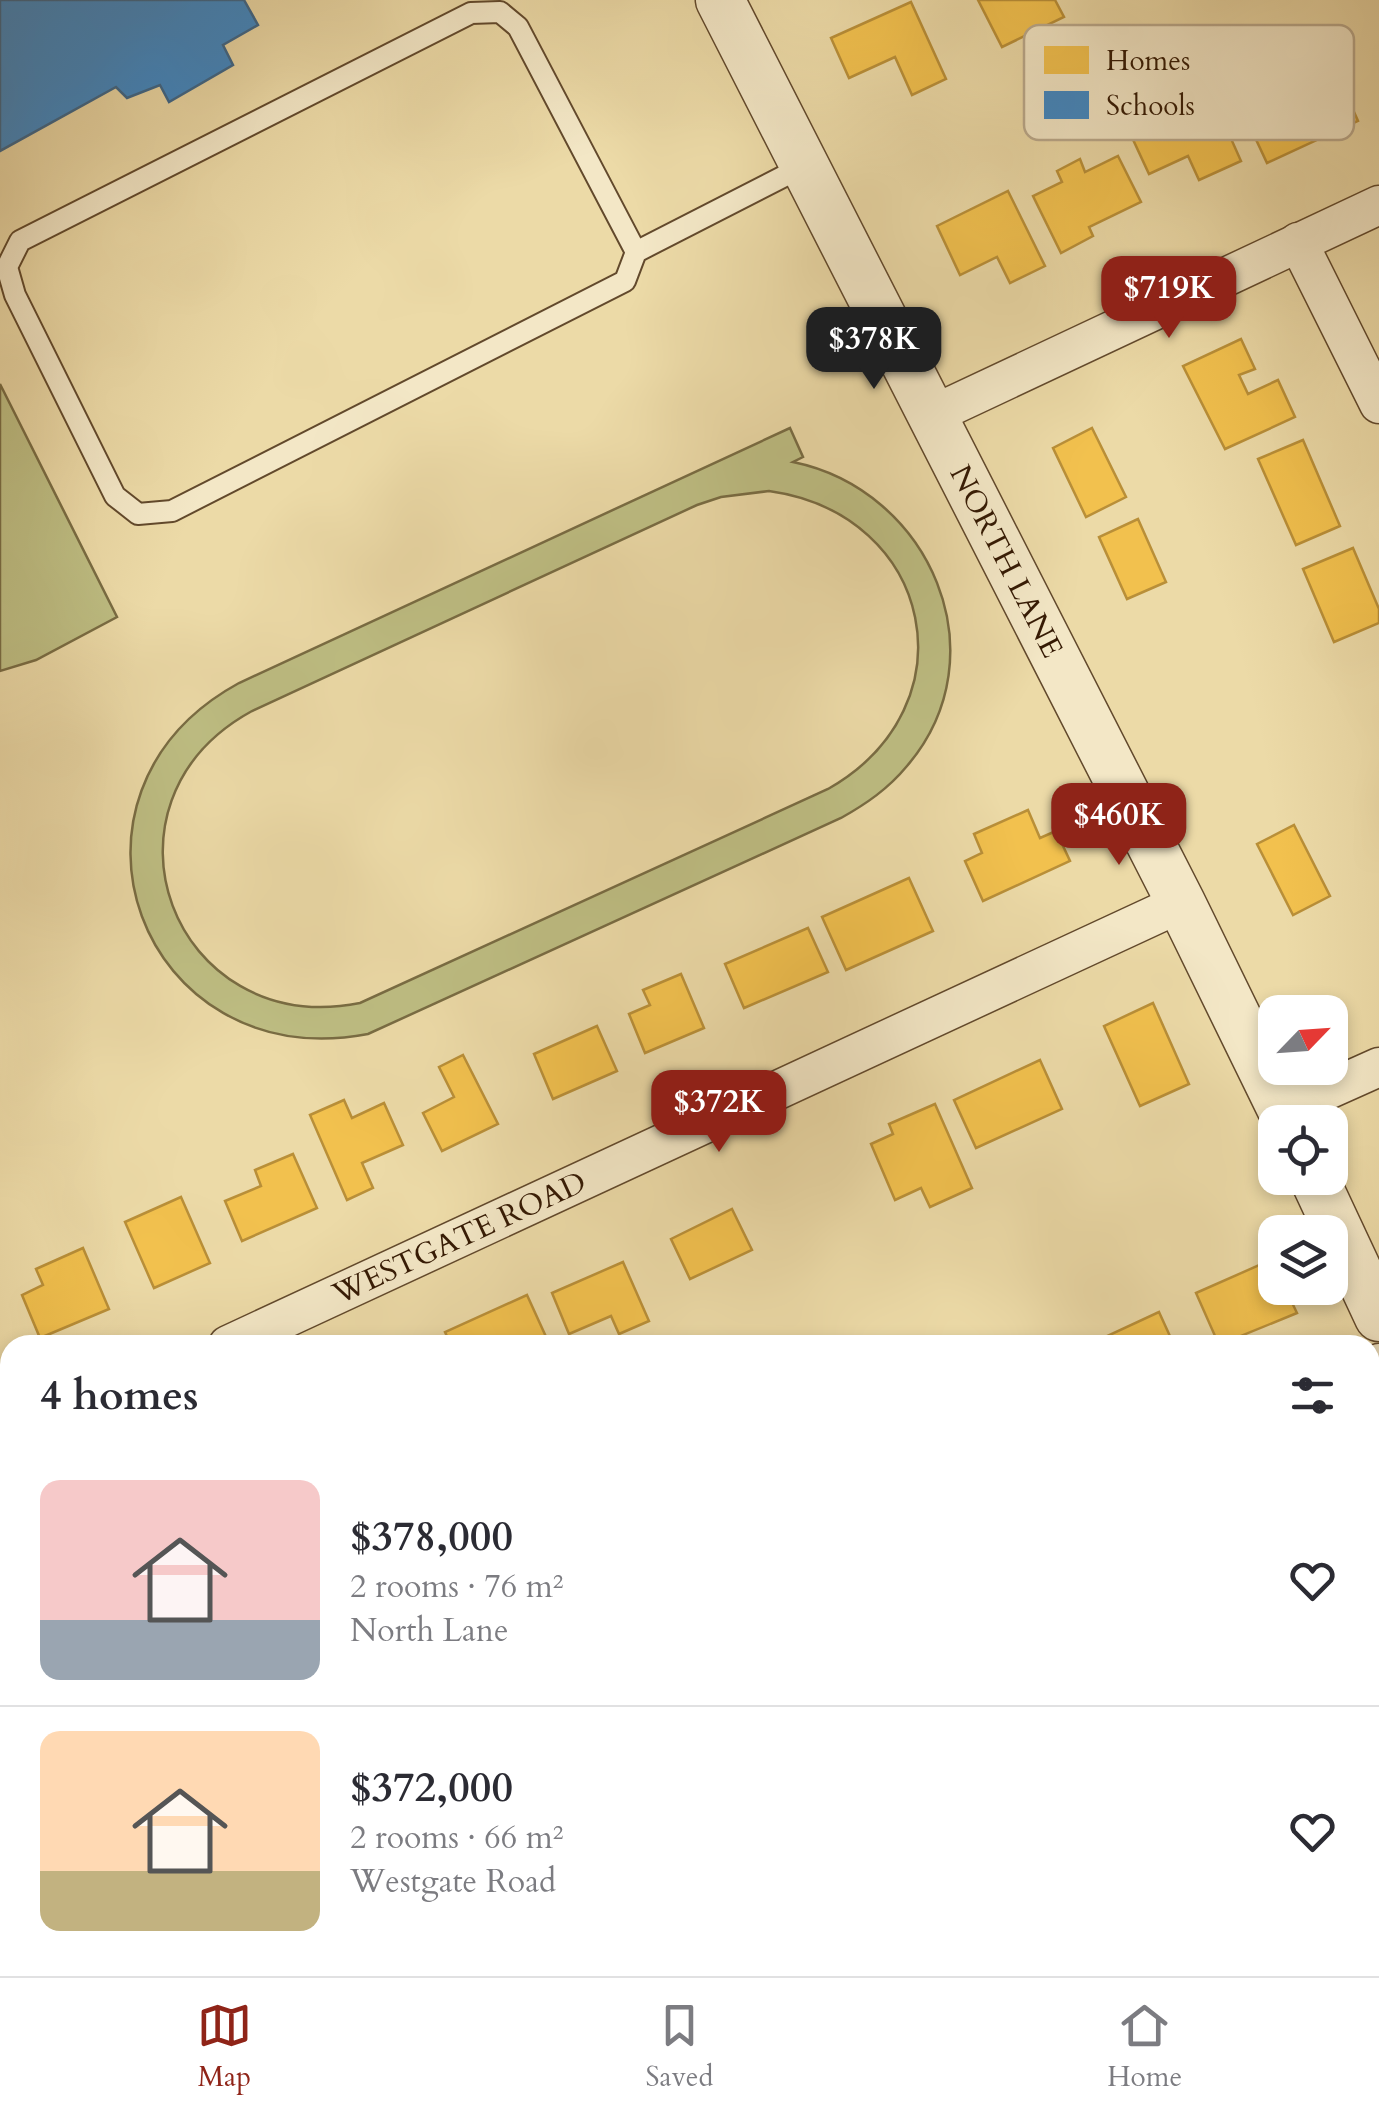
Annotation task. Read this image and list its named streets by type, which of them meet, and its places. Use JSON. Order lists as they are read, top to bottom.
{
  "streets": {
    "street": ["NORTH LANE", "WESTGATE ROAD"]
  },
  "crossings": [
    ["NORTH LANE", "WESTGATE ROAD"]
  ],
  "legend": ["Homes", "Schools"],
  "north": "top right",
  "page": {
    "price": [
      "$719K",
      "$378K",
      "$460K",
      "$372K"
    ],
    "heading": "4 homes",
    "list": [
      {
        "name": "$378,000",
        "note": "2 rooms · 76 m² · North Lane"
      },
      {
        "name": "$372,000",
        "note": "2 rooms · 66 m² · Westgate Road"
      }
    ],
    "tabs": ["Map", "Saved", "Home"]
  }
}
